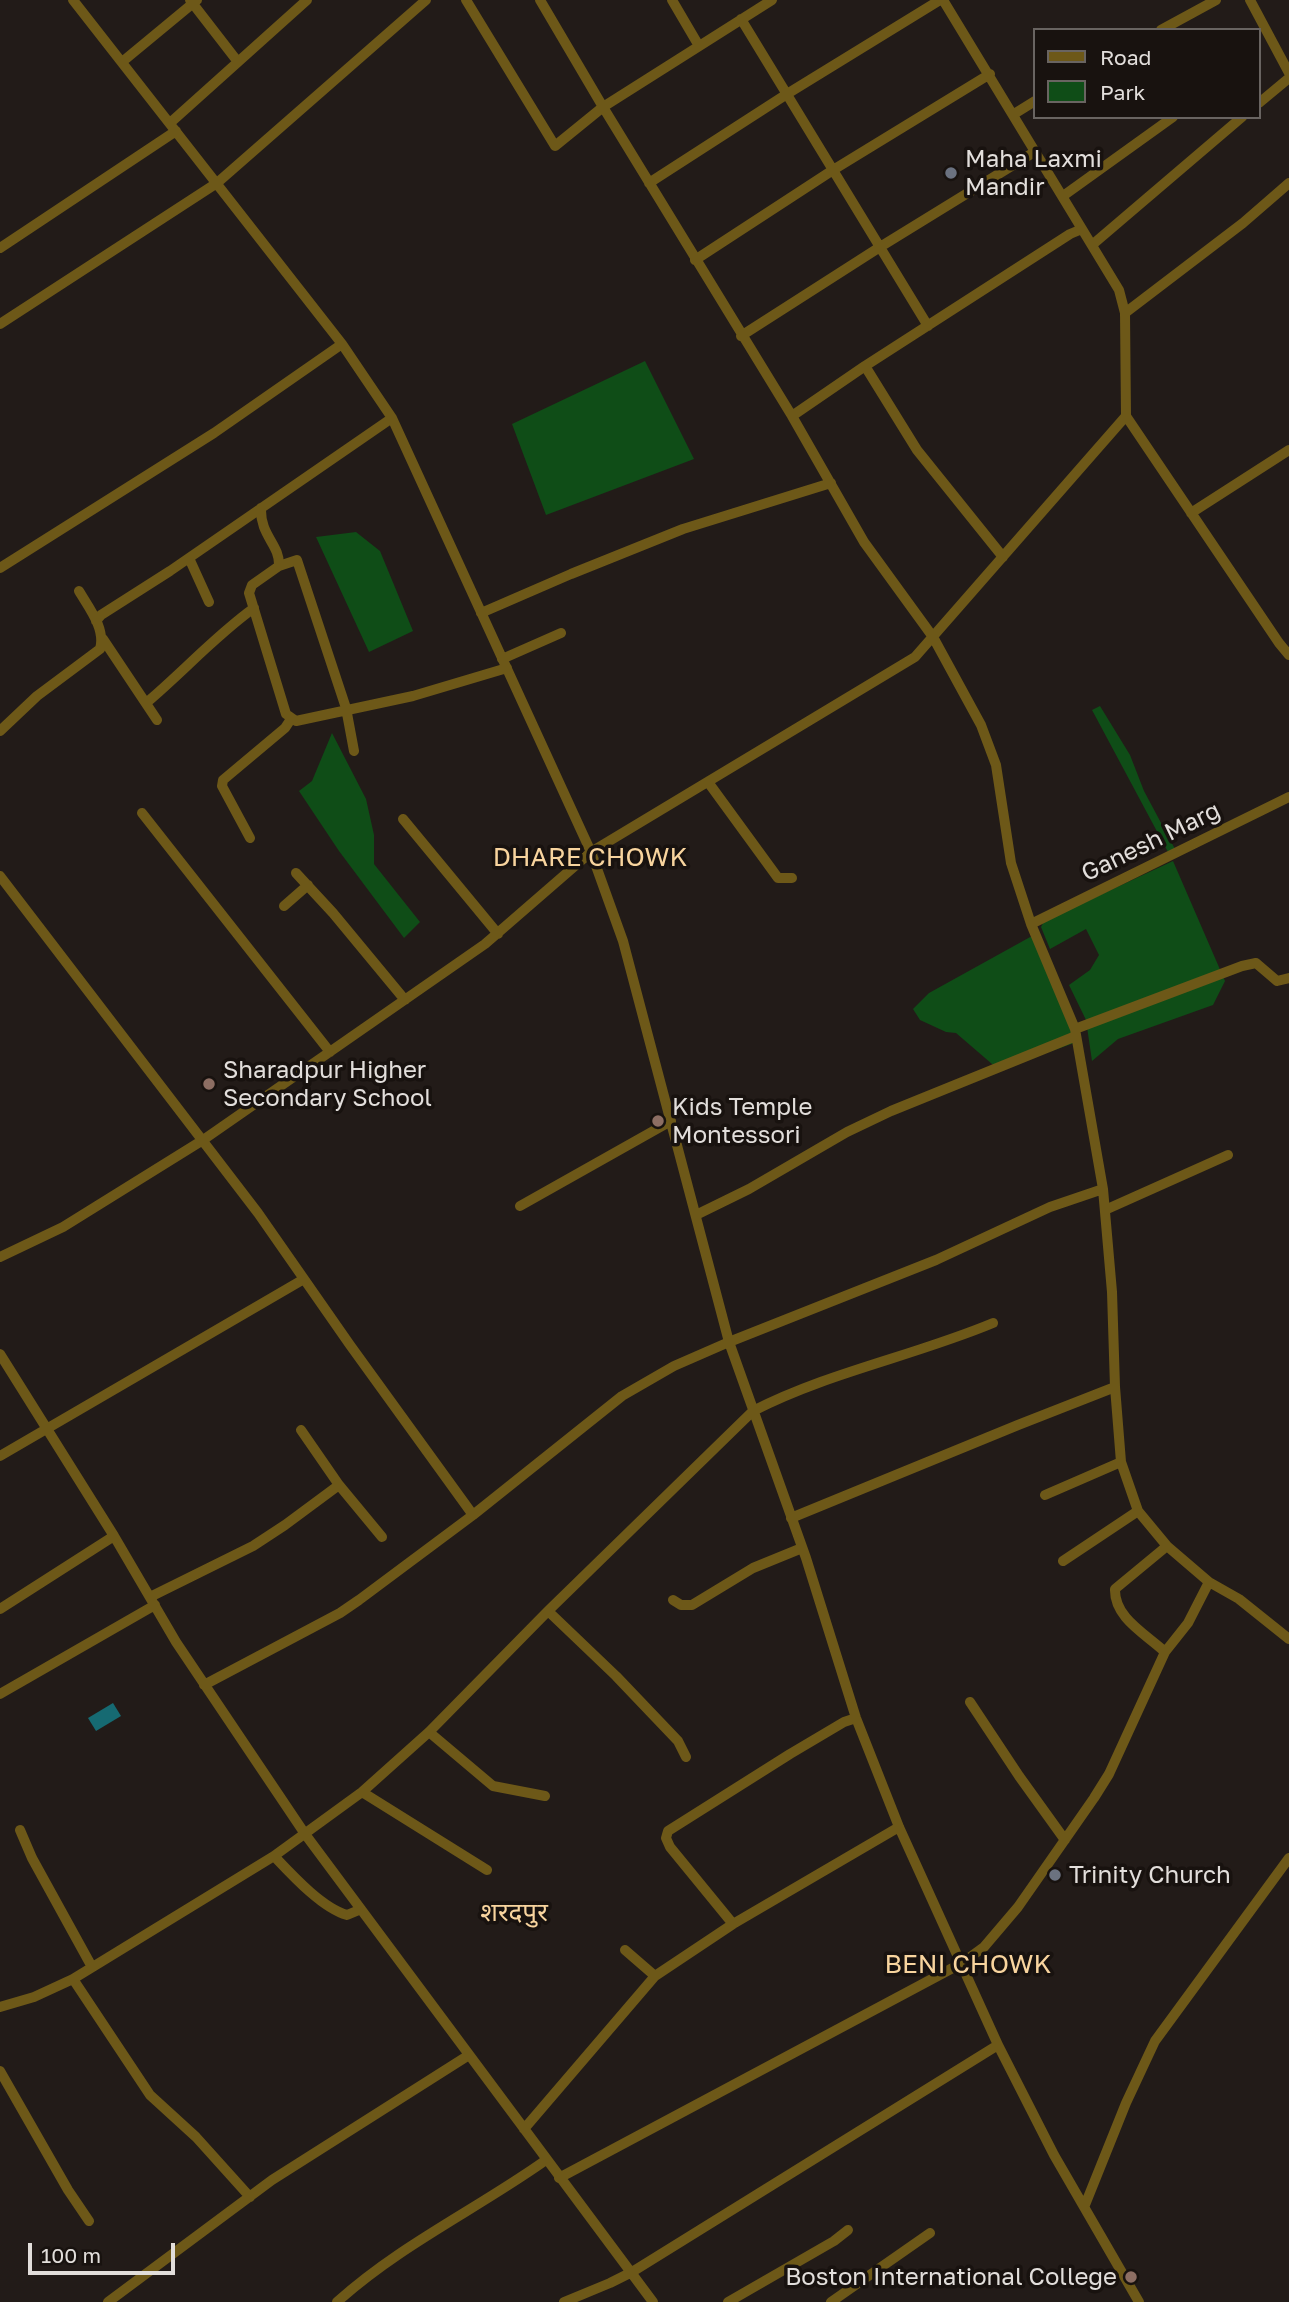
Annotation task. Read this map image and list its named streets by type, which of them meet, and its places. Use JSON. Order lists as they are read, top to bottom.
{
  "streets": {
    "street": ["Ganesh Marg"]
  },
  "districts": ["DHARE CHOWK", "शरदपुर", "BENI CHOWK"],
  "places": [
    "Maha Laxmi Mandir",
    "Sharadpur Higher Secondary School",
    "Kids Temple Montessori",
    "Trinity Church",
    "Boston International College"
  ],
  "legend": ["Road", "Park"],
  "scale_bar": "100 m"
}
